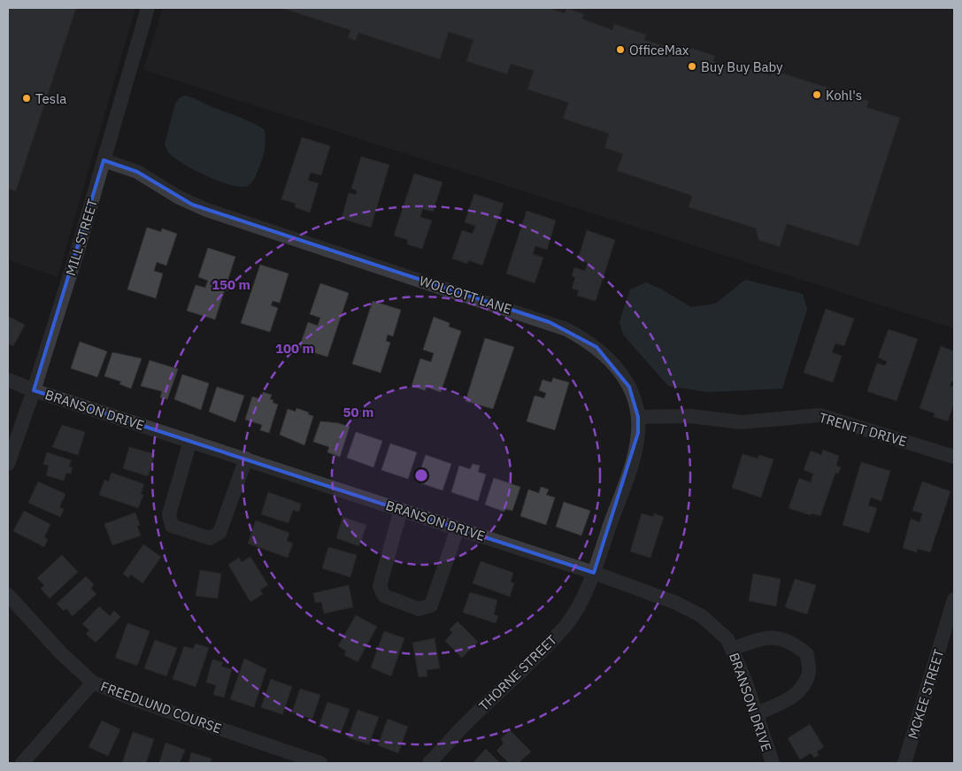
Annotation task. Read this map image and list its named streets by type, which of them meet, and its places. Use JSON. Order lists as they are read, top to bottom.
{
  "streets": {
    "street": [
      "MILL STREET",
      "WOLCOTT LANE",
      "BRANSON DRIVE",
      "TRENTT DRIVE",
      "THORNE STREET",
      "MCKEE STREET",
      "FREEDLUND COURSE"
    ]
  },
  "crossings": [
    ["MILL STREET", "WOLCOTT LANE"],
    ["MILL STREET", "BRANSON DRIVE"],
    ["WOLCOTT LANE", "BRANSON DRIVE"],
    ["WOLCOTT LANE", "TRENTT DRIVE"],
    ["WOLCOTT LANE", "THORNE STREET"],
    ["BRANSON DRIVE", "THORNE STREET"]
  ],
  "places": [
    "OfficeMax",
    "Buy Buy Baby",
    "Kohl's",
    "Tesla"
  ],
  "rings": ["150 m", "100 m", "50 m"]
}
